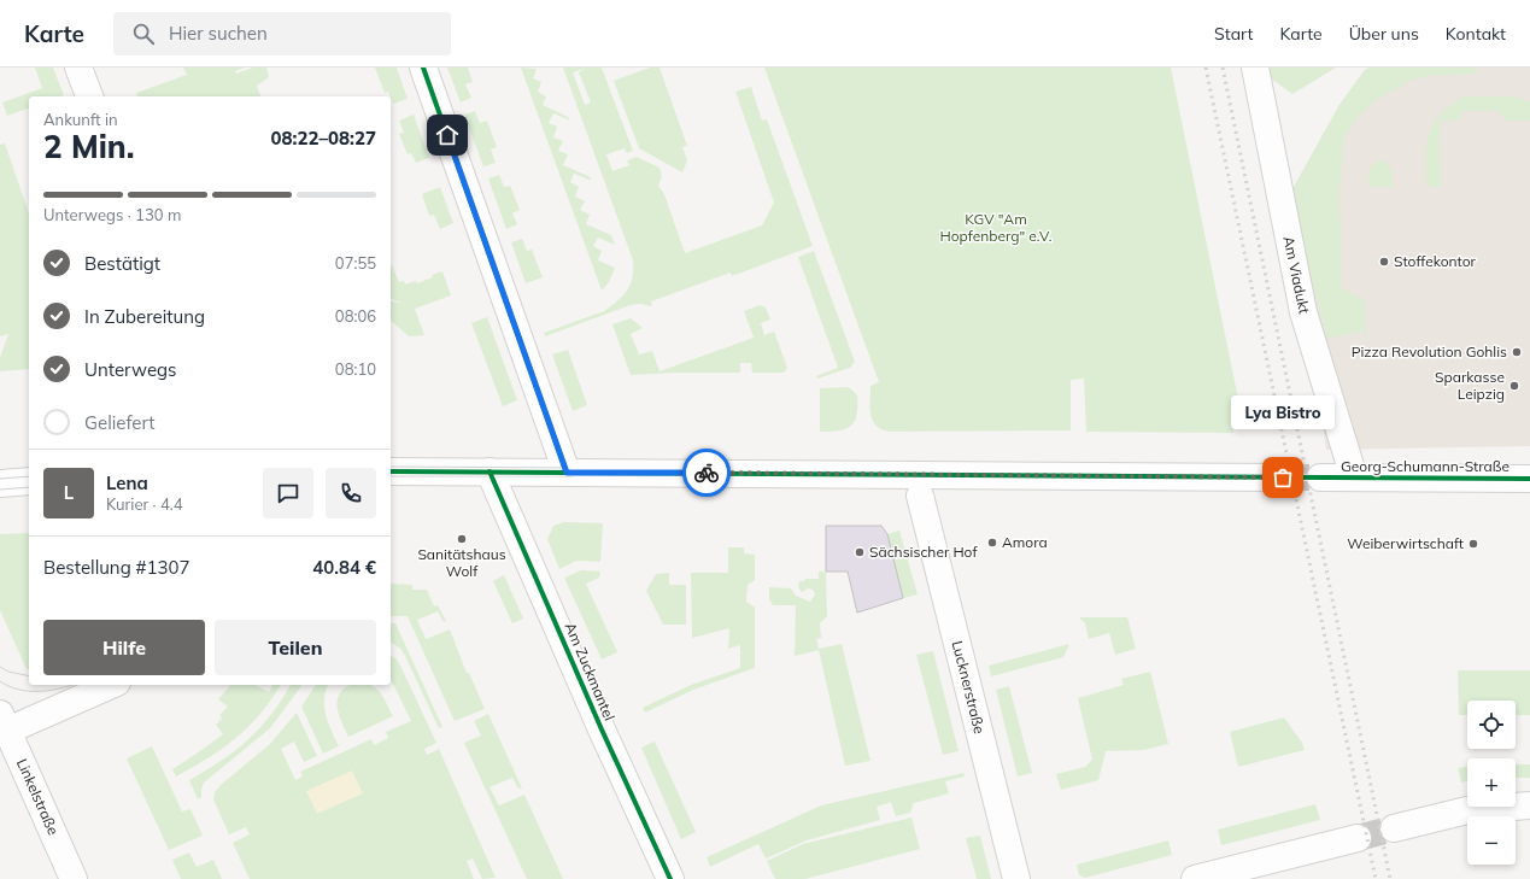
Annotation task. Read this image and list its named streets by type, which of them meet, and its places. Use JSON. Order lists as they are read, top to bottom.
{
  "streets": {
    "street": [
      "Am Viadukt",
      "Georg-Schumann-Straße",
      "Am Zuckmantel",
      "Lucknerstraße",
      "Linkelstraße"
    ]
  },
  "crossings": [
    ["Am Viadukt", "Georg-Schumann-Straße"]
  ],
  "parks": ["KGV \"Am Hopfenberg\" e.V."],
  "places": [
    "Stoffekontor",
    "Pizza Revolution Gohlis",
    "Sparkasse Leipzig",
    "Lya Bistro",
    "Sanitätshaus Wolf",
    "Amora",
    "Weiberwirtschaft",
    "Sächsischer Hof"
  ],
  "page": {
    "header": "Karte",
    "search": "Hier suchen",
    "nav": [
      "Start",
      "Karte",
      "Über uns",
      "Kontakt"
    ],
    "heading": ["2 Min.", "Ankunft in", "08:22–08:27"],
    "panel": [
      "Lena",
      "Kurier · 4.4",
      "Bestellung #1307",
      "40.84 €"
    ],
    "bar": "Unterwegs · 130 m",
    "list": [
      ["Bestätigt", "07:55"],
      ["In Zubereitung", "08:06"],
      ["Unterwegs", "08:10"],
      "Geliefert"
    ],
    "bubble": "Lya Bistro",
    "round": "L",
    "buttons": ["Hilfe", "Teilen"],
    "map_buttons": ["+", "−"]
  }
}
